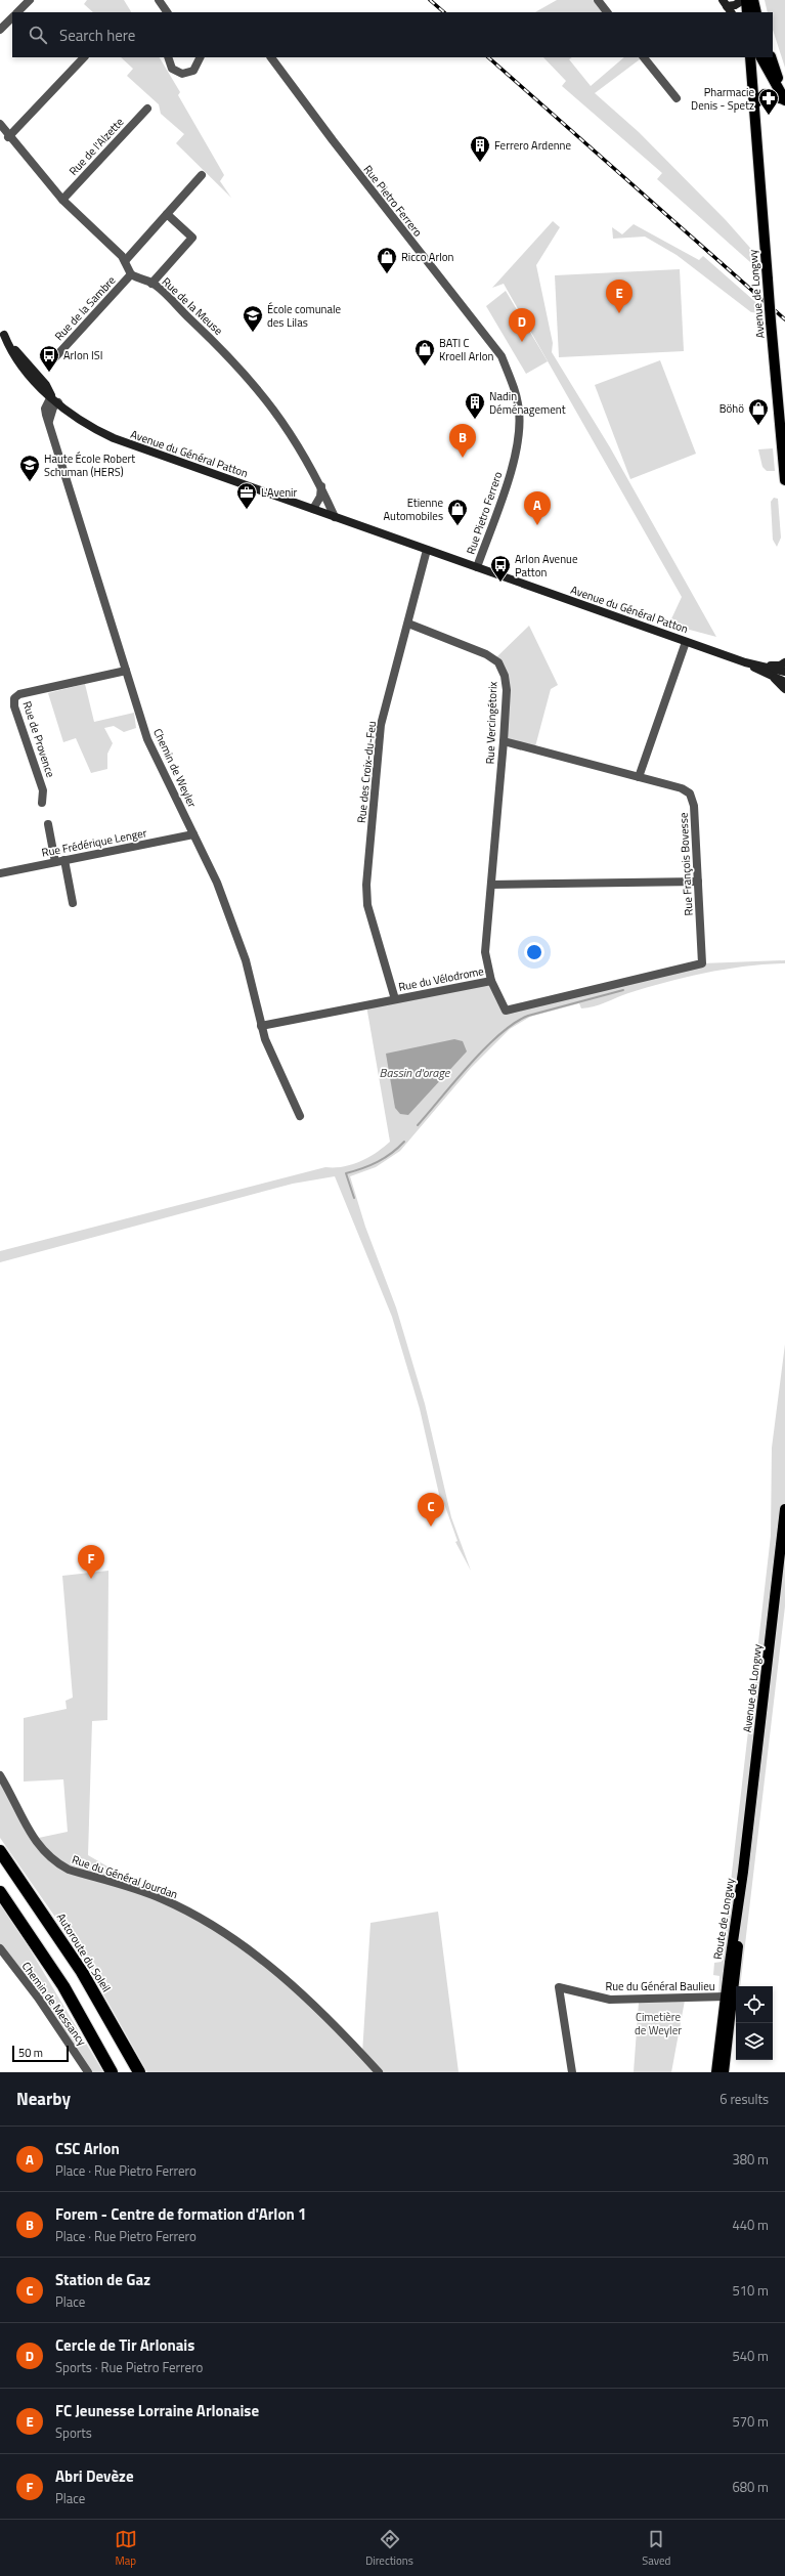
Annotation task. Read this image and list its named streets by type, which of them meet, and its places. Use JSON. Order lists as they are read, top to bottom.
{
  "streets": {
    "highway": ["Autoroute du Soleil"],
    "main road": ["Avenue de Longwy", "Avenue du Général Patton", "Route de Longwy"],
    "street": [
      "Rue de l'Alzette",
      "Rue Pietro Ferrero",
      "Rue de la Meuse",
      "Rue de la Sambre",
      "Rue Vercingétorix",
      "Rue de Provence",
      "Chemin de Weyler",
      "Rue des Croix-du-Feu",
      "Rue Frédérique Lenger",
      "Rue François Bovesse",
      "Rue du Vélodrome",
      "Rue du Général Jourdan",
      "Rue du Général Baulieu",
      "Chemin de Messancy"
    ]
  },
  "crossings": [
    ["Rue Pietro Ferrero", "Avenue du Général Patton"],
    ["Avenue de Longwy", "Route de Longwy"],
    ["Rue de la Meuse", "Rue de la Sambre"],
    ["Rue de la Meuse", "Avenue du Général Patton"],
    ["Avenue du Général Patton", "Chemin de Weyler"],
    ["Avenue du Général Patton", "Rue des Croix-du-Feu"],
    ["Rue Vercingétorix", "Rue des Croix-du-Feu"],
    ["Rue Vercingétorix", "Rue François Bovesse"],
    ["Rue Vercingétorix", "Rue du Vélodrome"],
    ["Rue de Provence", "Chemin de Weyler"],
    ["Chemin de Weyler", "Rue Frédérique Lenger"],
    ["Chemin de Weyler", "Rue du Vélodrome"],
    ["Rue des Croix-du-Feu", "Rue du Vélodrome"],
    ["Rue François Bovesse", "Rue du Vélodrome"],
    ["Route de Longwy", "Rue du Général Baulieu"]
  ],
  "water": ["Bassin d'orage"],
  "parks": ["Cimetière de Weyler"],
  "places": {
    "pharmacy": ["Pharmacie Denis - Spetz"],
    "building": ["Ferrero Ardenne", "Nadin Déménagement"],
    "shop": [
      "Ricco Arlon",
      "BATI C Kroell Arlon",
      "Böhö",
      "Etienne Automobiles"
    ],
    "school or university": ["École comunale des Lilas", "Haute École Robert Schuman (HERS)"],
    "bus stop": ["Arlon ISI", "Arlon Avenue Patton"],
    "office": ["L'Avenir"]
  },
  "scale_bar": "50 m",
  "page": {
    "search": "Search here",
    "pins": [
      "E",
      "D",
      "B",
      "A",
      "C",
      "F"
    ],
    "scale": "50 m",
    "heading": ["Nearby", "6 results"],
    "list": [
      {
        "mark": "A",
        "name": "CSC Arlon",
        "note": "Place · Rue Pietro Ferrero",
        "value": "380 m"
      },
      {
        "mark": "B",
        "name": "Forem - Centre de formation d'Arlon 1",
        "note": "Place · Rue Pietro Ferrero",
        "value": "440 m"
      },
      {
        "mark": "C",
        "name": "Station de Gaz",
        "note": "Place",
        "value": "510 m"
      },
      {
        "mark": "D",
        "name": "Cercle de Tir Arlonais",
        "note": "Sports · Rue Pietro Ferrero",
        "value": "540 m"
      },
      {
        "mark": "E",
        "name": "FC Jeunesse Lorraine Arlonaise",
        "note": "Sports",
        "value": "570 m"
      },
      {
        "mark": "F",
        "name": "Abri Devèze",
        "note": "Place",
        "value": "680 m"
      }
    ],
    "nav": ["Map", "Directions", "Saved"]
  }
}
